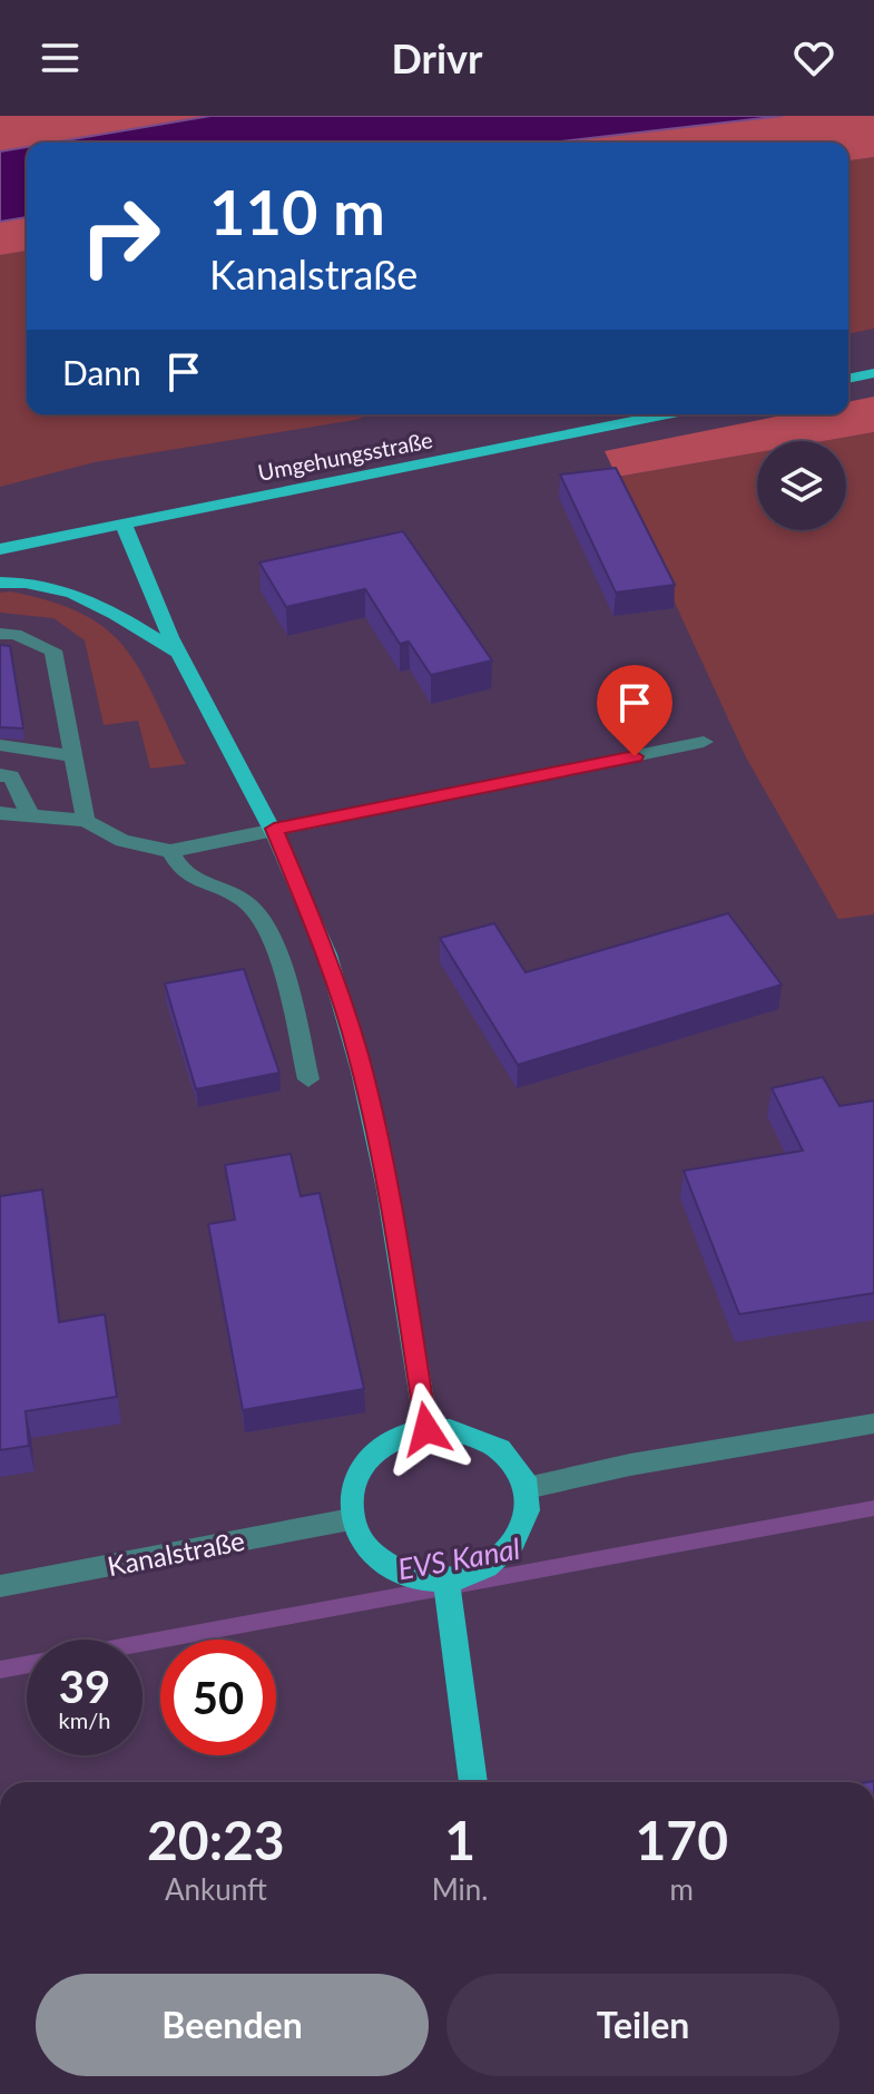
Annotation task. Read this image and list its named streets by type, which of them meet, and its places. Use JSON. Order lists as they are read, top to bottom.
{
  "streets": {
    "main road": ["Umgehungsstraße"],
    "street": ["Kanalstraße"]
  },
  "water": ["EVS Kanal"],
  "page": {
    "header": "Drivr",
    "turn": ["110 m", "Kanalstraße"],
    "then": "Dann",
    "speed": "39 km/h",
    "limit": "50",
    "eta": [
      "20:23",
      "Ankunft",
      "1",
      "Min.",
      "170",
      "m"
    ],
    "buttons": ["Beenden", "Teilen"]
  }
}
